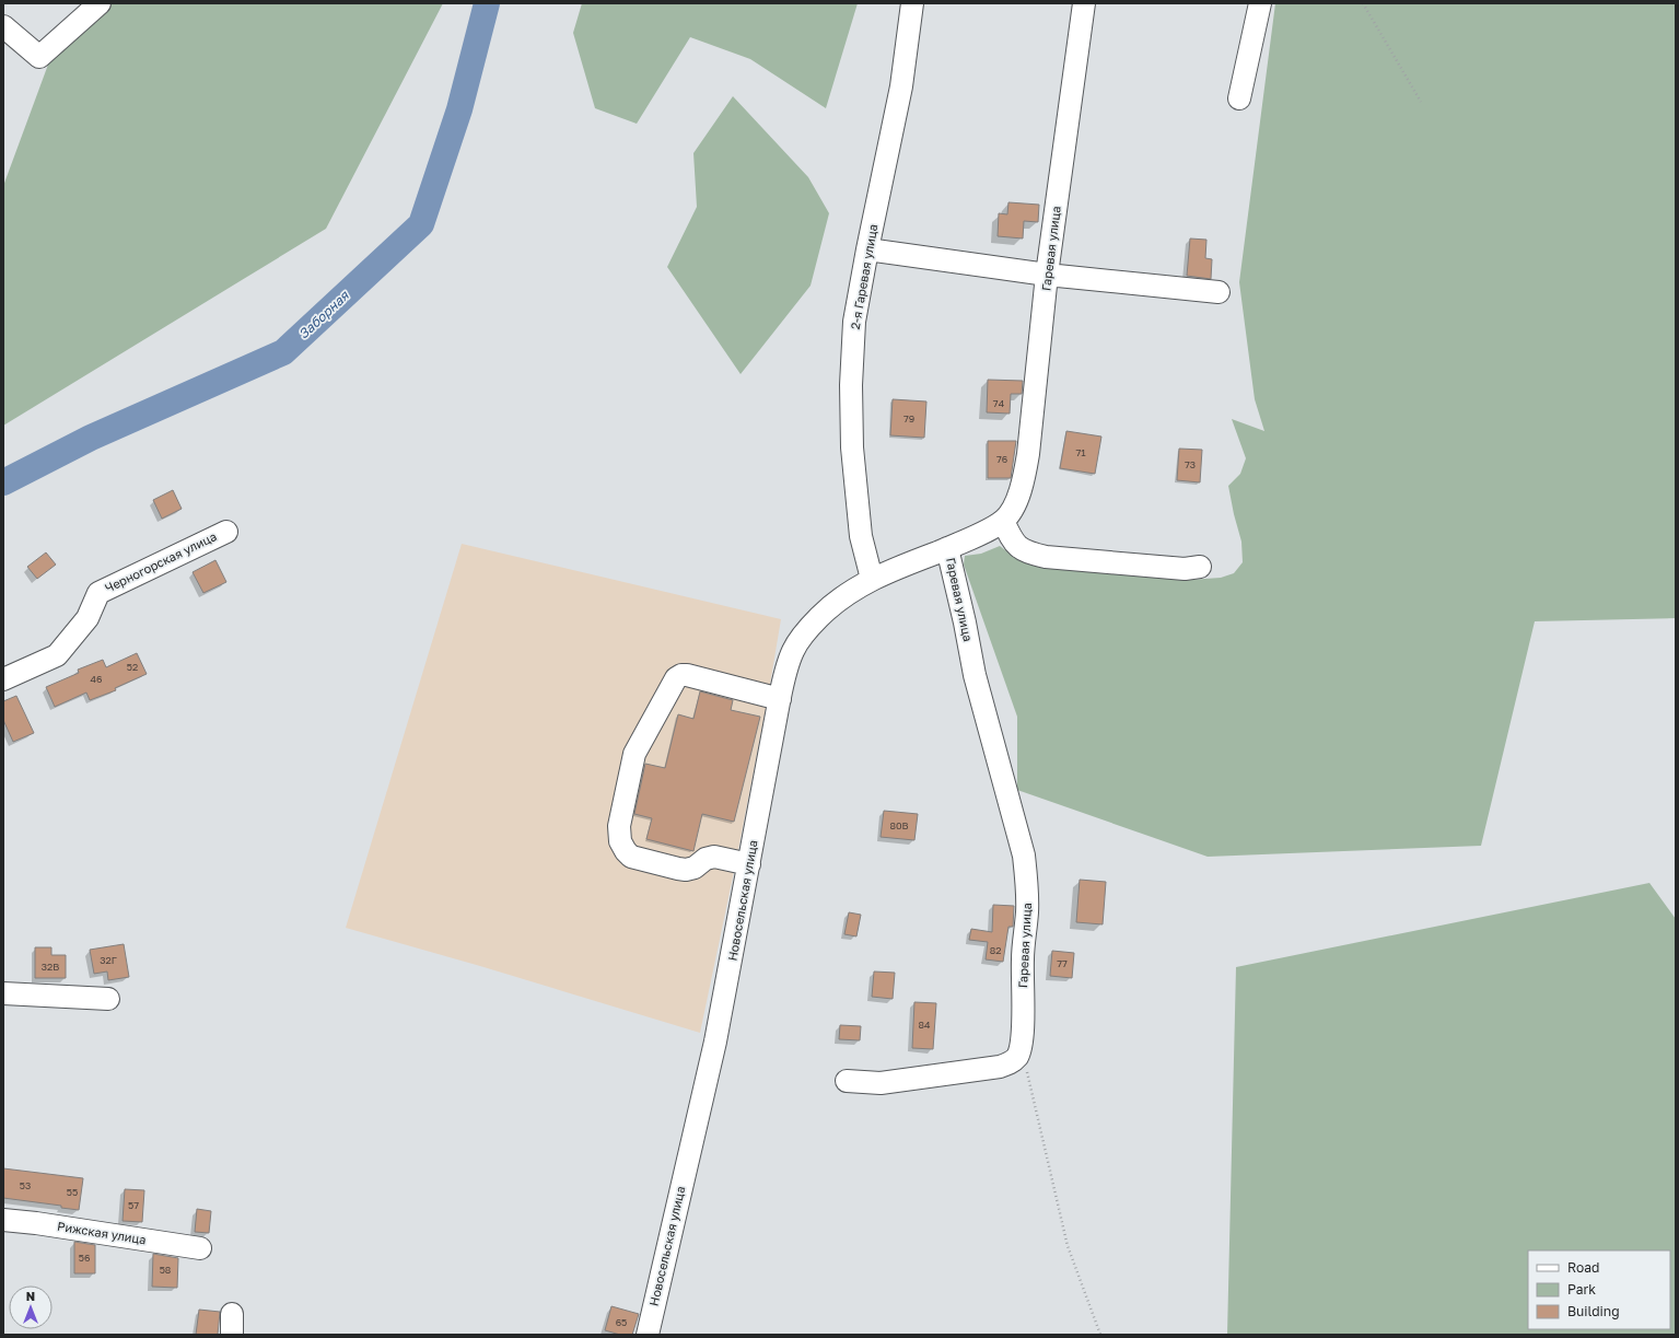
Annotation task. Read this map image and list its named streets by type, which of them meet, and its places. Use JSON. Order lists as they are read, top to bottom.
{
  "streets": {
    "street": [
      "Гаревая улица",
      "2-я Гаревая улица",
      "Черногорская улица",
      "Новосельская улица",
      "Рижская улица"
    ]
  },
  "crossings": [
    ["Гаревая улица", "Новосельская улица"],
    ["2-я Гаревая улица", "Новосельская улица"]
  ],
  "water": ["Заборная"],
  "house_numbers": [
    "74",
    "79",
    "71",
    "76",
    "73",
    "52",
    "46",
    "80В",
    "82",
    "32Г",
    "77",
    "32В",
    "84",
    "53",
    "55",
    "57",
    "56",
    "58",
    "65"
  ],
  "legend": ["Road", "Park", "Building"],
  "north": "top"
}
